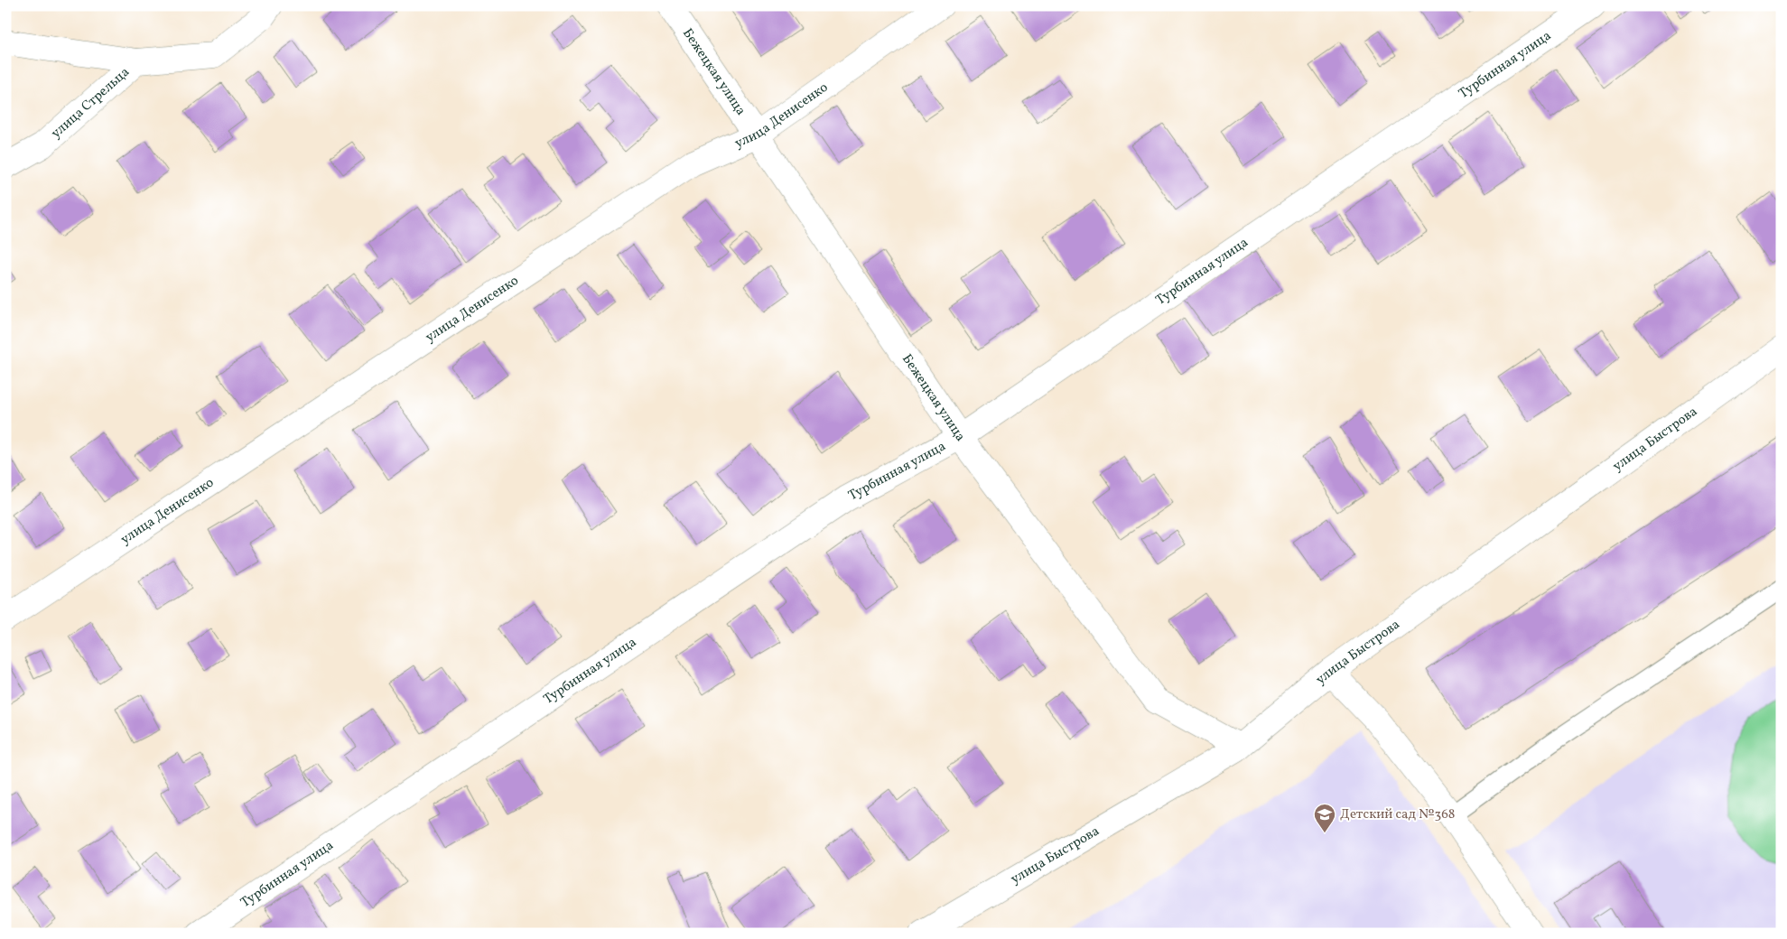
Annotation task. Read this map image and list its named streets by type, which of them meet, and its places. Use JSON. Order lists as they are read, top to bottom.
{
  "streets": {
    "street": [
      "Турбинная улица",
      "Бежецкая улица",
      "улица Стрельца",
      "улица Денисенко",
      "улица Быстрова"
    ]
  },
  "crossings": [
    ["Турбинная улица", "Бежецкая улица"],
    ["Бежецкая улица", "улица Денисенко"],
    ["Бежецкая улица", "улица Быстрова"]
  ],
  "places": {
    "school or university": ["Детский сад №368"]
  }
}
